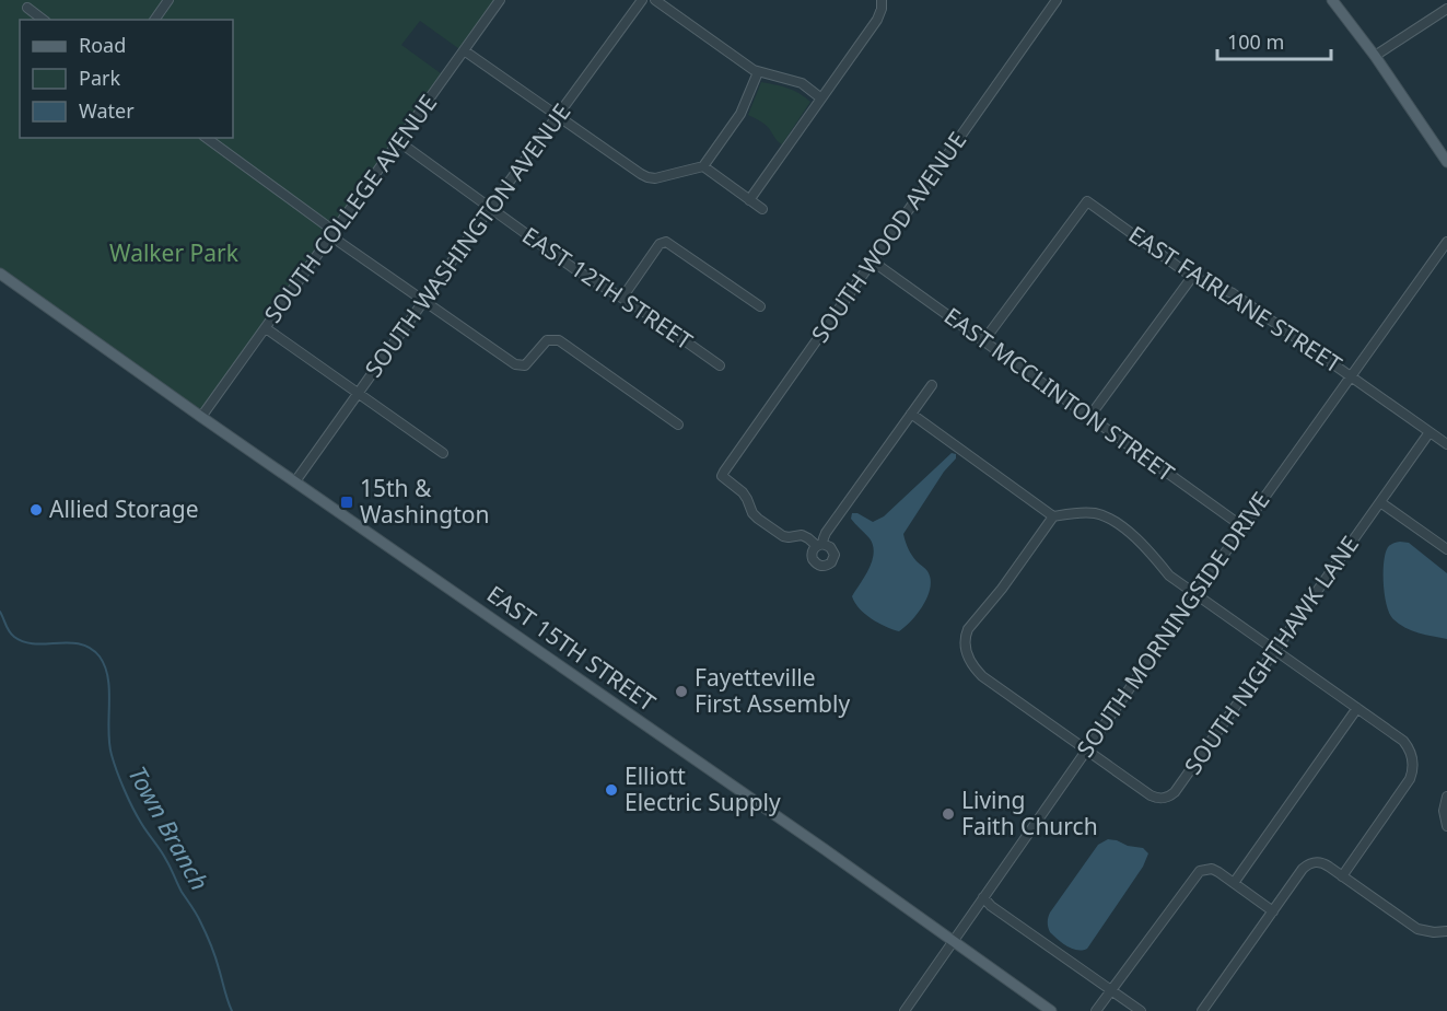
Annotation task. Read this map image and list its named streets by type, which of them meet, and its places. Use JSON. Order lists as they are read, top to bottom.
{
  "streets": {
    "main road": ["EAST 15TH STREET"],
    "street": [
      "SOUTH COLLEGE AVENUE",
      "SOUTH WOOD AVENUE",
      "SOUTH WASHINGTON AVENUE",
      "EAST 12TH STREET",
      "EAST FAIRLANE STREET",
      "EAST MCCLINTON STREET",
      "SOUTH MORNINGSIDE DRIVE",
      "SOUTH NIGHTHAWK LANE"
    ]
  },
  "crossings": [
    ["SOUTH COLLEGE AVENUE", "EAST 12TH STREET"],
    ["SOUTH COLLEGE AVENUE", "EAST 15TH STREET"],
    ["SOUTH WOOD AVENUE", "EAST MCCLINTON STREET"],
    ["SOUTH WASHINGTON AVENUE", "EAST 12TH STREET"],
    ["SOUTH WASHINGTON AVENUE", "EAST 15TH STREET"],
    ["EAST FAIRLANE STREET", "EAST MCCLINTON STREET"],
    ["EAST FAIRLANE STREET", "SOUTH MORNINGSIDE DRIVE"],
    ["EAST FAIRLANE STREET", "SOUTH NIGHTHAWK LANE"],
    ["EAST MCCLINTON STREET", "SOUTH MORNINGSIDE DRIVE"],
    ["SOUTH MORNINGSIDE DRIVE", "EAST 15TH STREET"],
    ["SOUTH MORNINGSIDE DRIVE", "SOUTH NIGHTHAWK LANE"]
  ],
  "water": ["Town Branch"],
  "parks": ["Walker Park"],
  "places": {
    "transit": ["15th & Washington"],
    "other": [
      "Allied Storage",
      "Fayetteville First Assembly",
      "Elliott Electric Supply",
      "Living Faith Church"
    ]
  },
  "legend": ["Road", "Park", "Water"],
  "scale_bar": "100 m"
}
